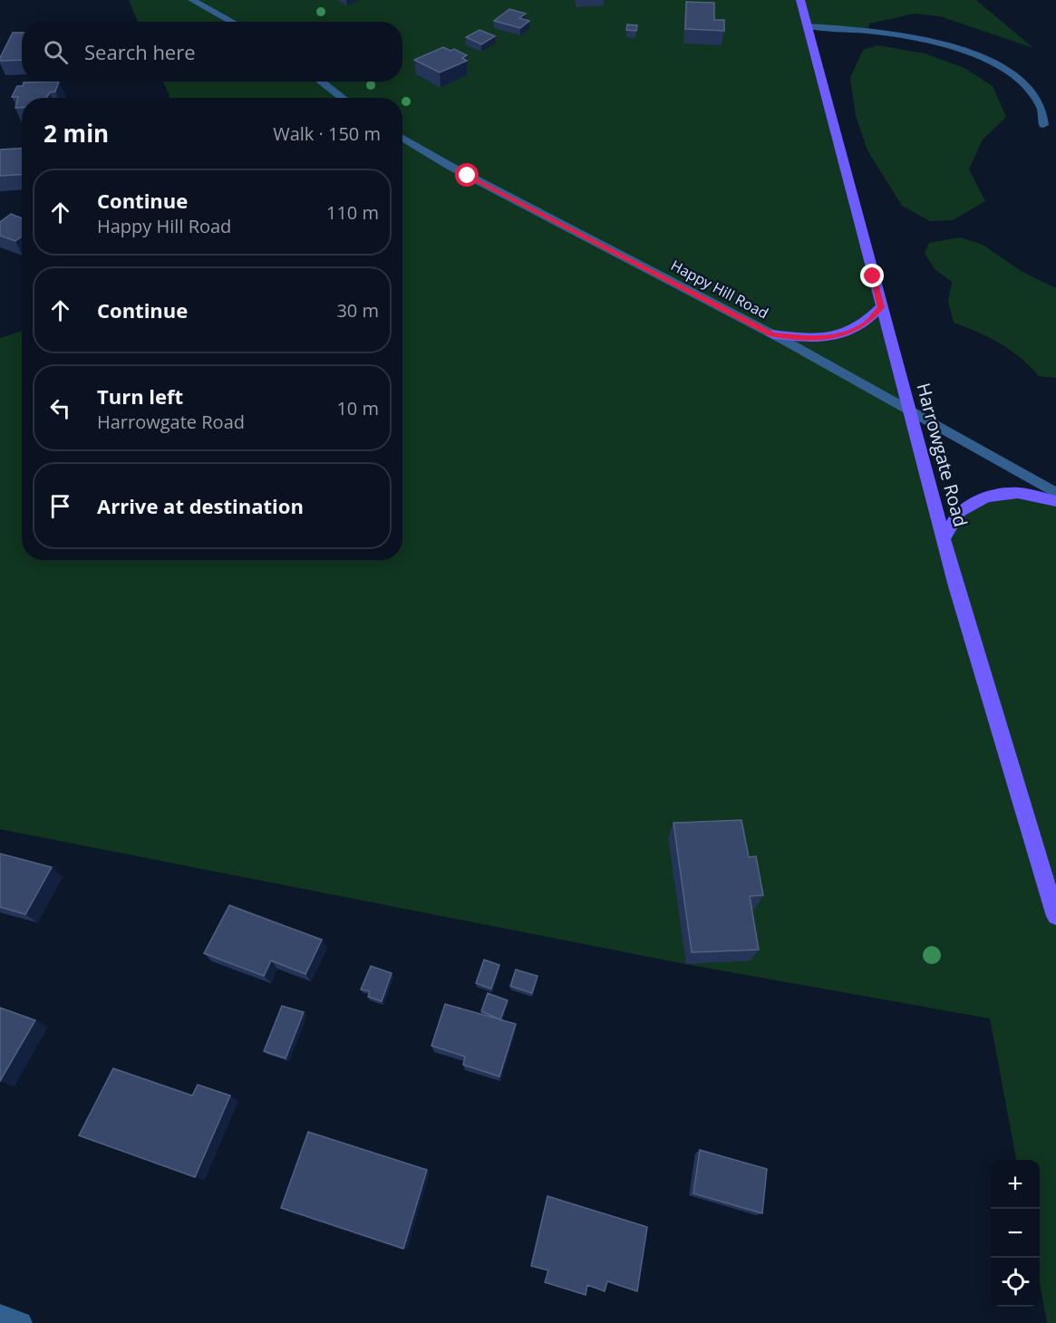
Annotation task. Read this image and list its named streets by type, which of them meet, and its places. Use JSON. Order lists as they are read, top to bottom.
{
  "streets": {
    "main road": ["Harrowgate Road"],
    "street": ["Happy Hill Road"]
  },
  "crossings": [
    ["Happy Hill Road", "Harrowgate Road"]
  ],
  "page": {
    "search": "Search here",
    "heading": ["2 min", "Walk · 150 m"],
    "list": [
      ["Continue", "Happy Hill Road", "110 m"],
      ["Continue", "30 m"],
      ["Turn left", "Harrowgate Road", "10 m"],
      "Arrive at destination"
    ],
    "map_buttons": ["+", "−"]
  }
}
